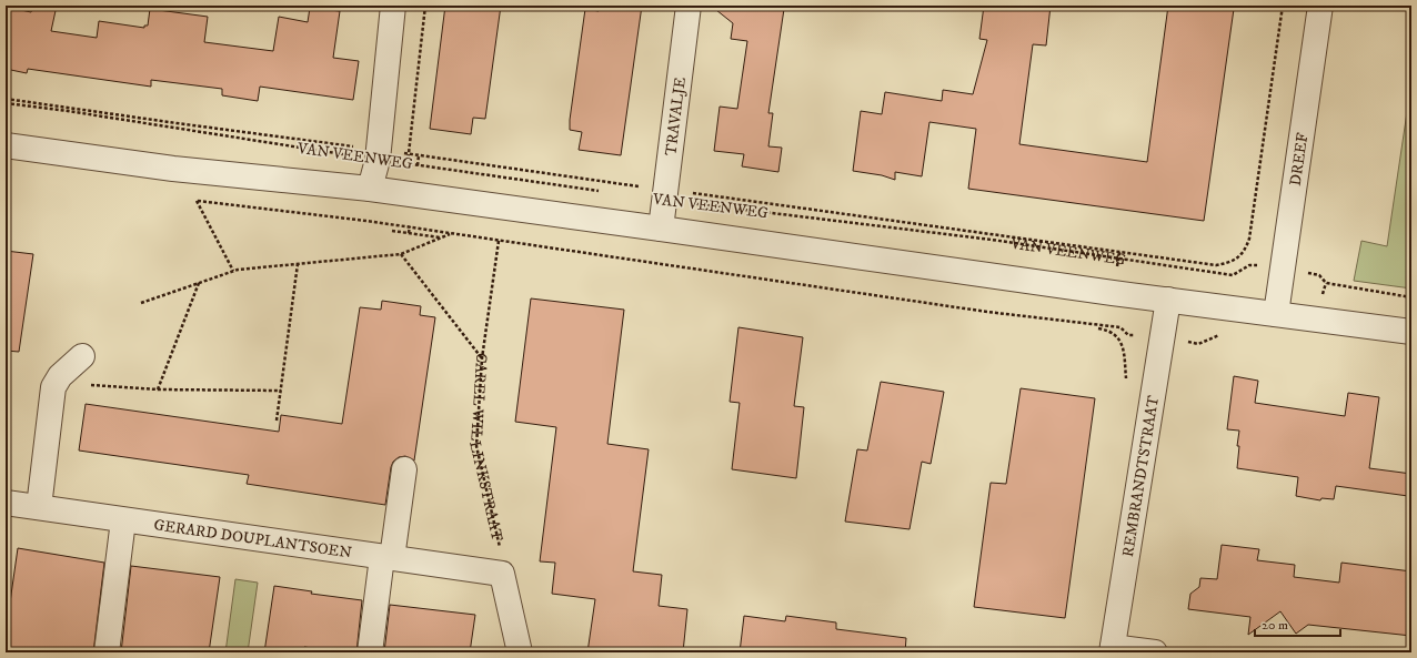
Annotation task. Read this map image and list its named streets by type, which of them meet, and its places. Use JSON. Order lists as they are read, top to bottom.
{
  "streets": {
    "street": [
      "TRAVALJE",
      "VAN VEENWEG",
      "DREEF",
      "REMBRANDTSTRAAT",
      "GERARD DOUPLANTSOEN"
    ],
    "path": ["CAREL WILLINKSTRAAT"]
  },
  "crossings": [
    ["TRAVALJE", "VAN VEENWEG"],
    ["VAN VEENWEG", "DREEF"],
    ["VAN VEENWEG", "REMBRANDTSTRAAT"],
    ["CAREL WILLINKSTRAAT", "GERARD DOUPLANTSOEN"]
  ],
  "scale_bar": "20 m"
}
